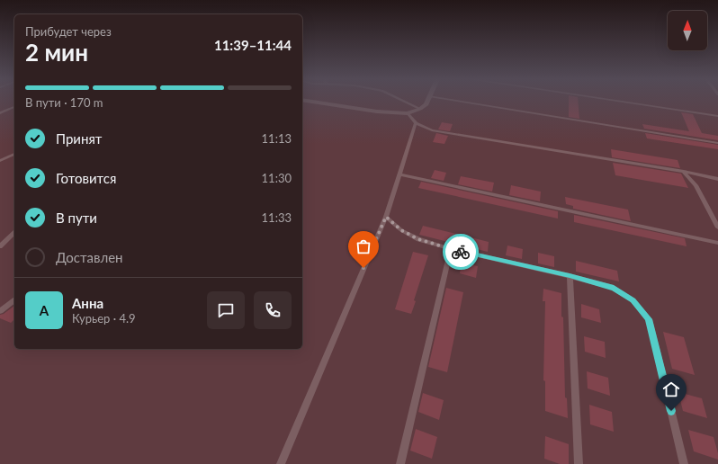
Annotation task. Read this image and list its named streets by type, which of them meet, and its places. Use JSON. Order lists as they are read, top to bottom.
{
  "north": "top",
  "page": {
    "heading": ["2 мин", "Прибудет через", "11:39–11:44"],
    "panel": ["Анна", "Курьер · 4.9"],
    "bar": "В пути · 170 m",
    "list": [
      ["Принят", "11:13"],
      ["Готовится", "11:30"],
      ["В пути", "11:33"],
      "Доставлен"
    ],
    "round": "А"
  }
}
